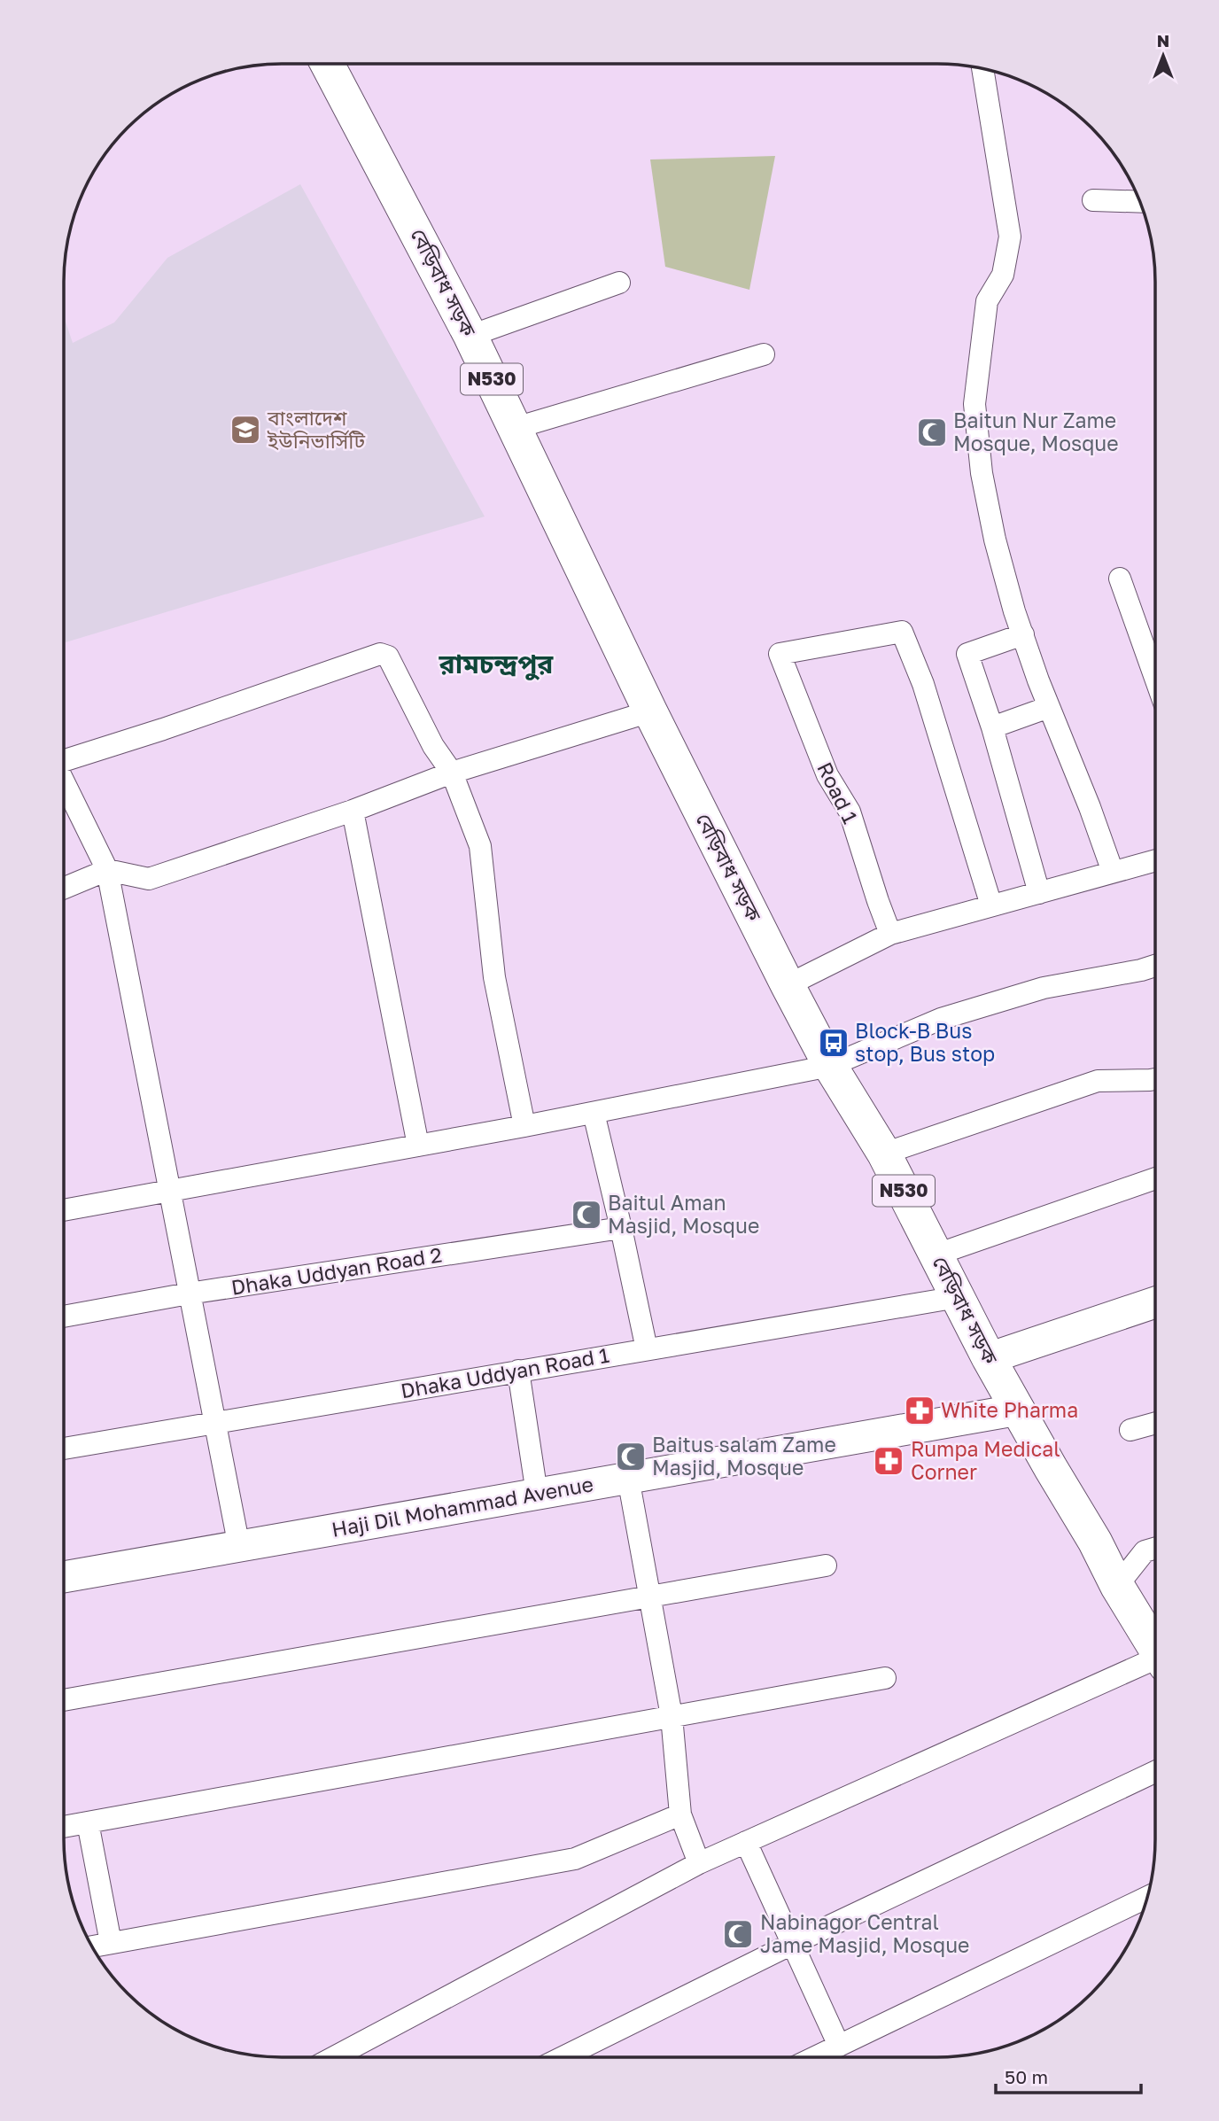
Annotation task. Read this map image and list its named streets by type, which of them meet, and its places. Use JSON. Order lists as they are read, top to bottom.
{
  "streets": {
    "highway": ["বেড়িবাধ সড়ক", "N530"],
    "street": [
      "Road 1",
      "Dhaka Uddyan Road 2",
      "Dhaka Uddyan Road 1",
      "Haji Dil Mohammad Avenue"
    ]
  },
  "crossings": [
    ["বেড়িবাধ সড়ক", "Dhaka Uddyan Road 1"],
    ["বেড়িবাধ সড়ক", "Haji Dil Mohammad Avenue"]
  ],
  "districts": ["রামচন্দ্রপুর"],
  "places": {
    "school or university": ["বাংলাদেশ ইউনিভার্সিটি"],
    "mosque": [
      "Baitun Nur Zame Mosque, Mosque",
      "Baitul Aman Masjid, Mosque",
      "Baitus salam Zame Masjid, Mosque",
      "Nabinagor Central Jame Masjid, Mosque"
    ],
    "bus stop": ["Block-B Bus stop, Bus stop"],
    "pharmacy": ["White Pharma", "Rumpa Medical Corner"]
  },
  "scale_bar": "50 m",
  "north": "top"
}
